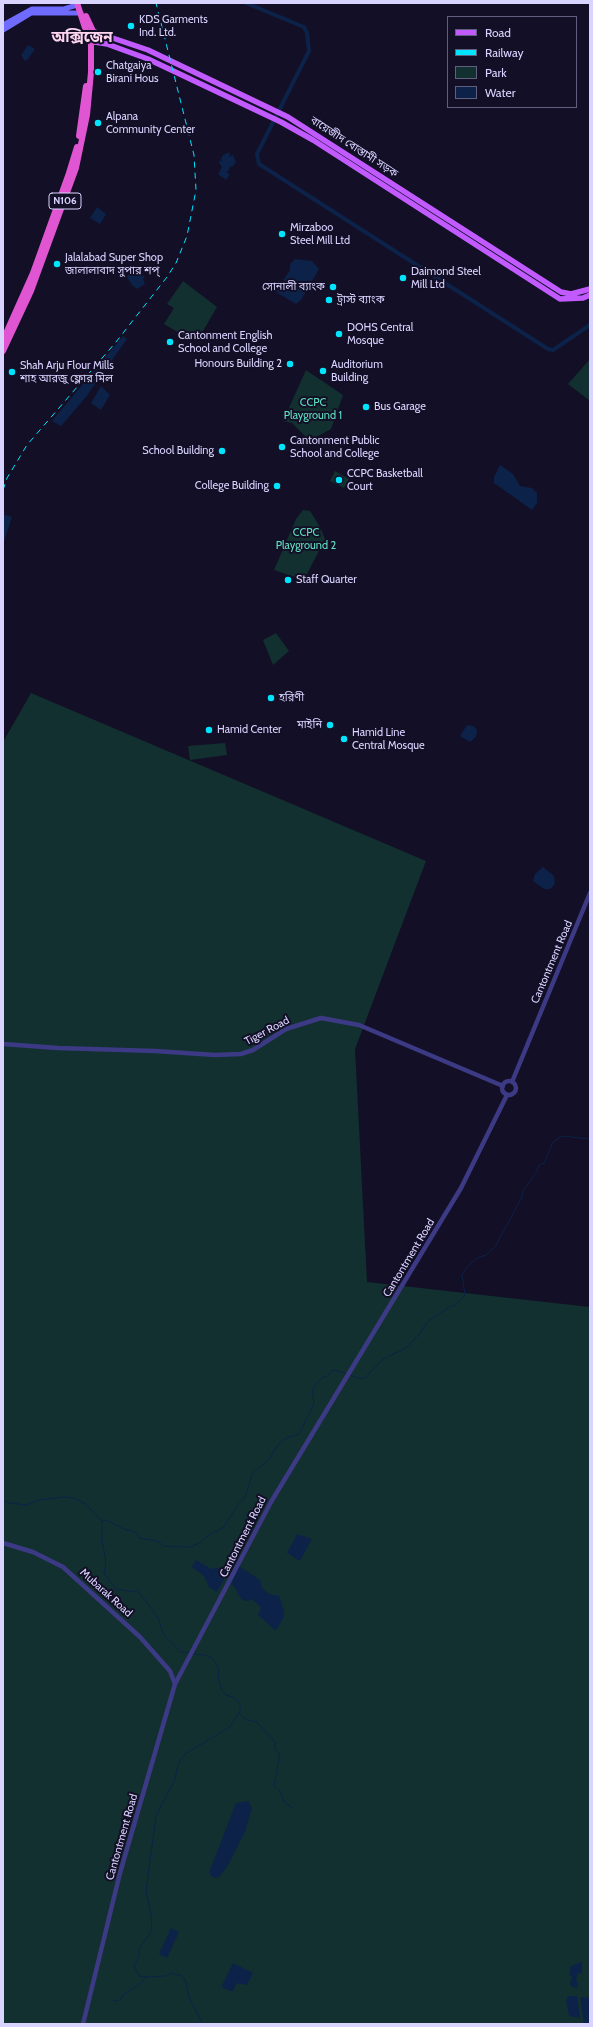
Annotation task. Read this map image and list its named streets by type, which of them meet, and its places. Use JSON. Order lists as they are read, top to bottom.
{
  "streets": {
    "highway": ["N106"],
    "main road": ["বায়েজীদ বোস্তামী সড়ক"],
    "street": ["Cantontment Road", "Tiger Road", "Mubarak Road"]
  },
  "crossings": [
    ["বায়েজীদ বোস্তামী সড়ক", "N106"],
    ["Cantontment Road", "Tiger Road"],
    ["Cantontment Road", "Mubarak Road"]
  ],
  "districts": ["অক্সিজেন"],
  "parks": ["CCPC Playground 1", "CCPC Playground 2"],
  "places": [
    "KDS Garments Ind. Ltd.",
    "Chatgaiya Birani Hous",
    "Alpana Community Center",
    "Mirzaboo Steel Mill Ltd",
    "Jalalabad Super Shop জালালাবাদ সুপার শপ্",
    "Daimond Steel Mill Ltd",
    "সোনালী ব্যাংক",
    "ট্রাস্ট ব্যাংক",
    "DOHS Central Mosque",
    "Cantonment English School and College",
    "Honours Building 2",
    "Auditorium Building",
    "Shah Arju Flour Mills শাহ আরজু ফ্লোর মিল",
    "Bus Garage",
    "Cantonment Public School and College",
    "School Building",
    "CCPC Basketball Court",
    "College Building",
    "Staff Quarter",
    "হরিণী",
    "মাইনি",
    "Hamid Center",
    "Hamid Line Central Mosque"
  ],
  "legend": [
    "Road",
    "Railway",
    "Park",
    "Water"
  ]
}
